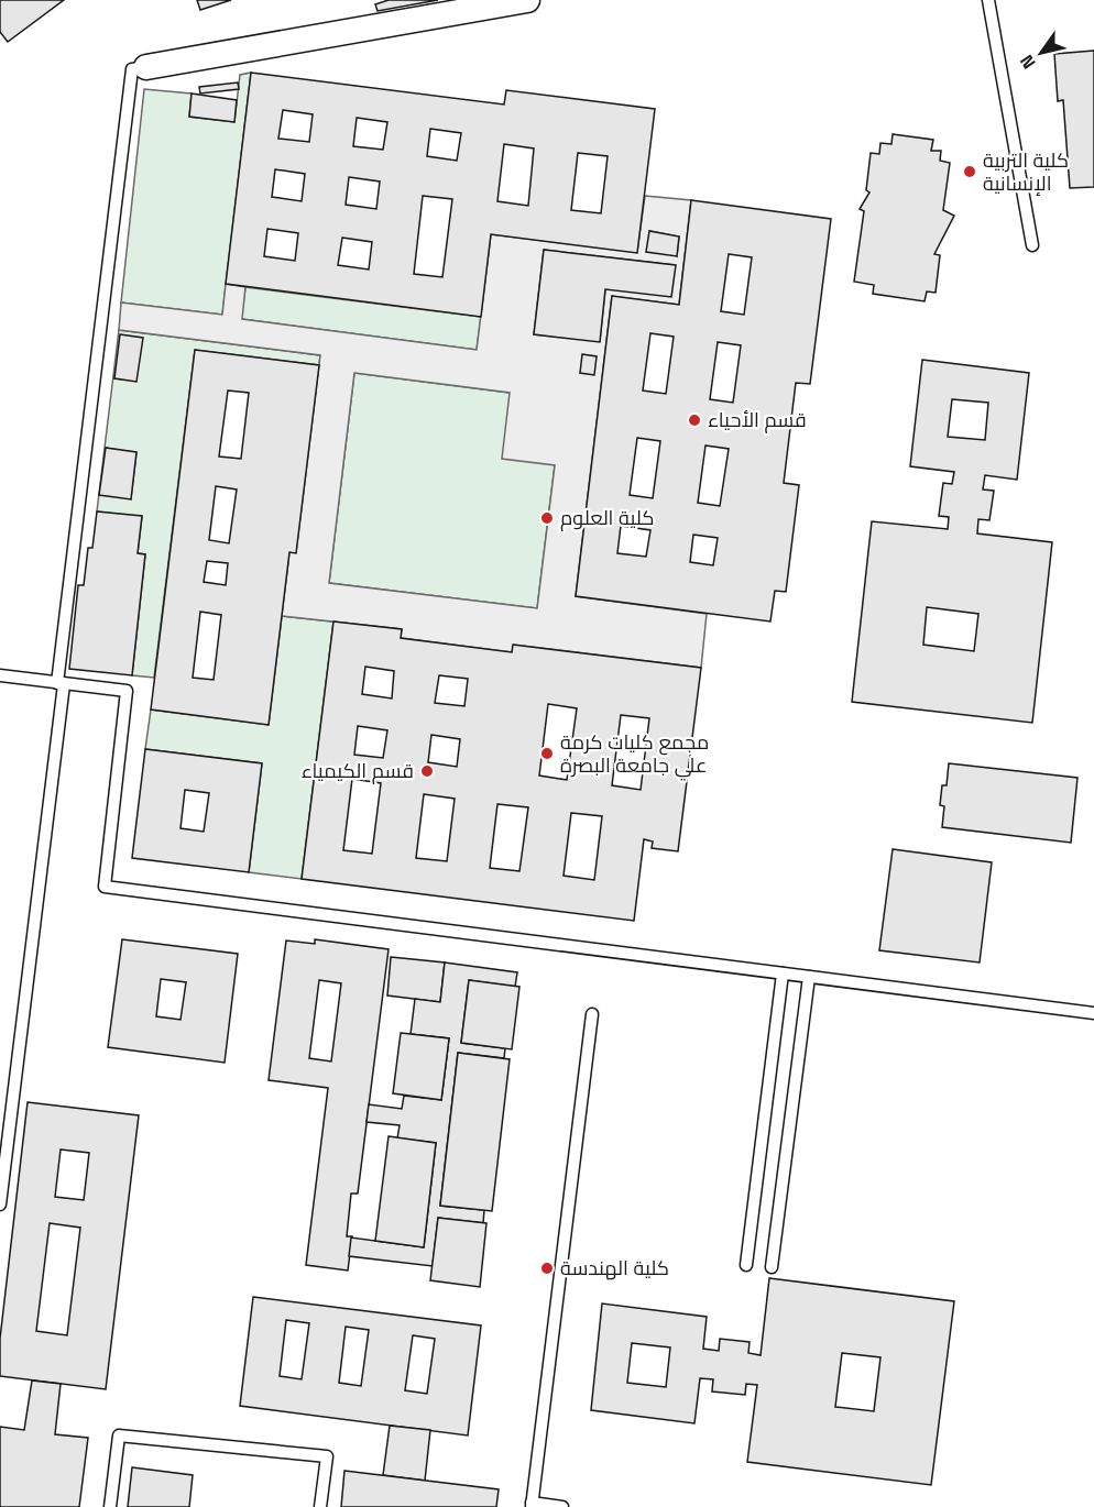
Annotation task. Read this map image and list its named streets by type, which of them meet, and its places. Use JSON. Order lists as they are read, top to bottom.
{
  "places": [
    "كلية التربية الإنسانية",
    "قسم الأحياء",
    "كلية العلوم",
    "مجمع كليات كرمة علي جامعة البصرة",
    "قسم الكيمياء",
    "كلية الهندسة"
  ],
  "north": "bottom left"
}
